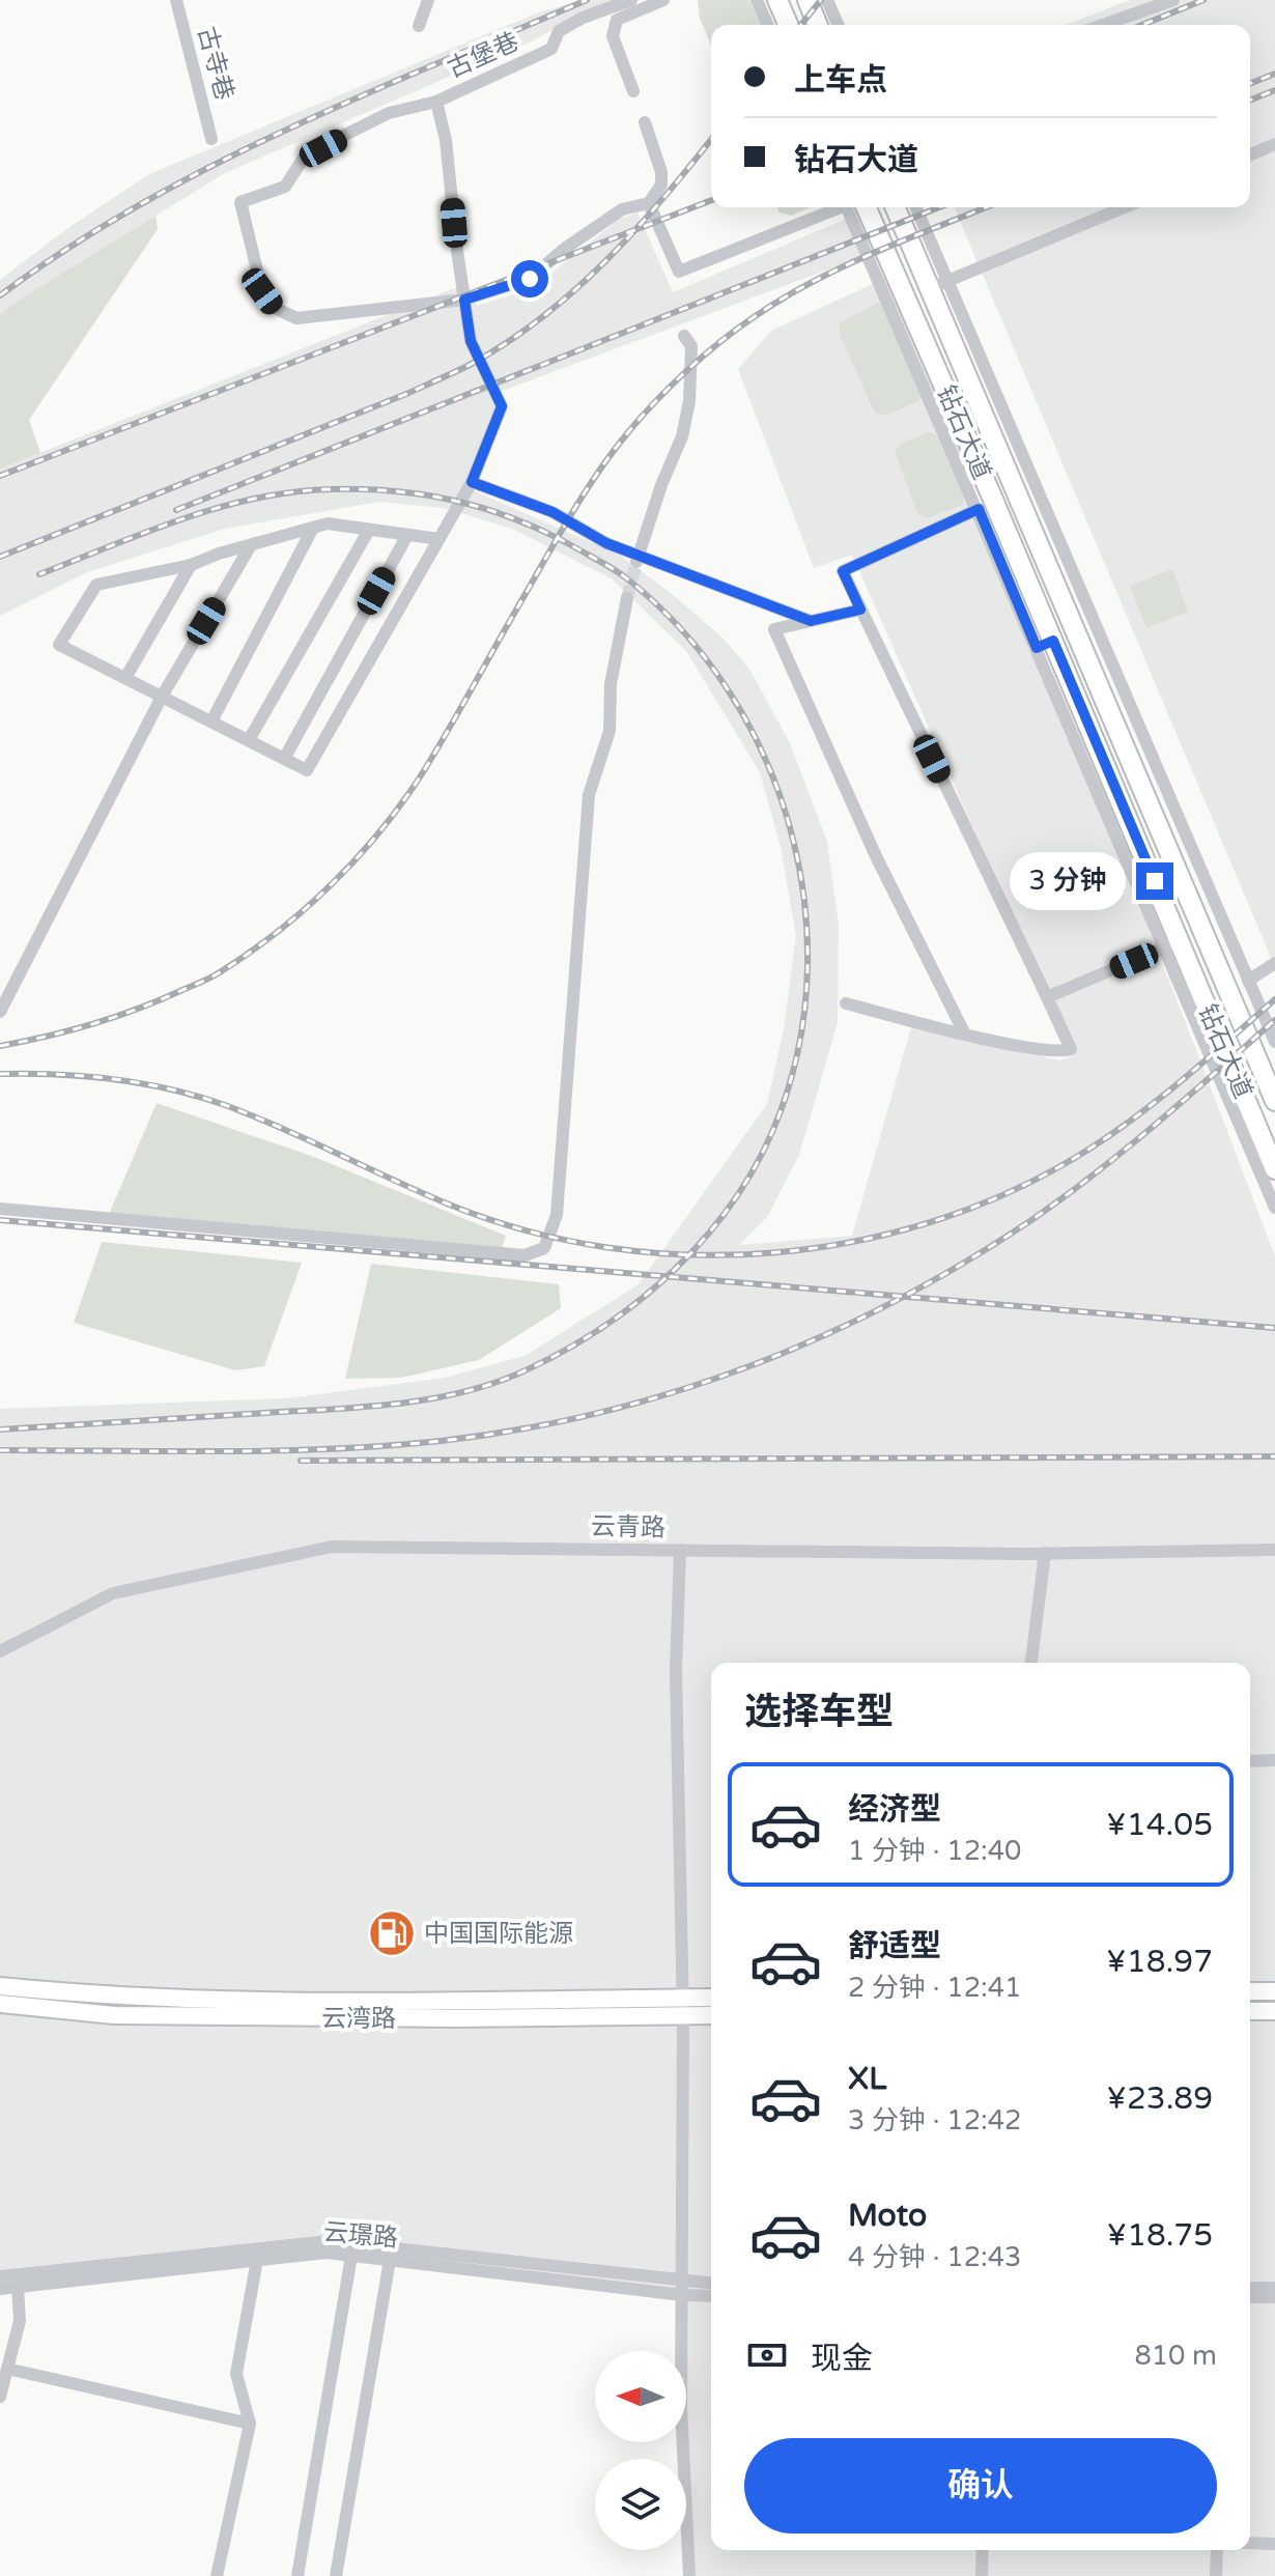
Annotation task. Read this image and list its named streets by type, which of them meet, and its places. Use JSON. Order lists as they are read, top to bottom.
{
  "streets": {
    "highway": ["钻石大道"],
    "main road": ["云湾路"],
    "street": [
      "古堡巷",
      "古寺巷",
      "云青路",
      "云璟路"
    ]
  },
  "places": {
    "fuel station": ["中国国际能源"]
  },
  "north": "left",
  "page": {
    "banner": ["上车点", "钻石大道"],
    "bubble": "3 分钟",
    "heading": "选择车型",
    "list": [
      {
        "name": "经济型",
        "note": "1 分钟 · 12:40",
        "value": "¥14.05"
      },
      {
        "name": "舒适型",
        "note": "2 分钟 · 12:41",
        "value": "¥18.97"
      },
      {
        "name": "XL",
        "note": "3 分钟 · 12:42",
        "value": "¥23.89"
      },
      {
        "name": "Moto",
        "note": "4 分钟 · 12:43",
        "value": "¥18.75"
      }
    ],
    "pay": ["现金", "810 m"],
    "buttons": "确认"
  }
}
